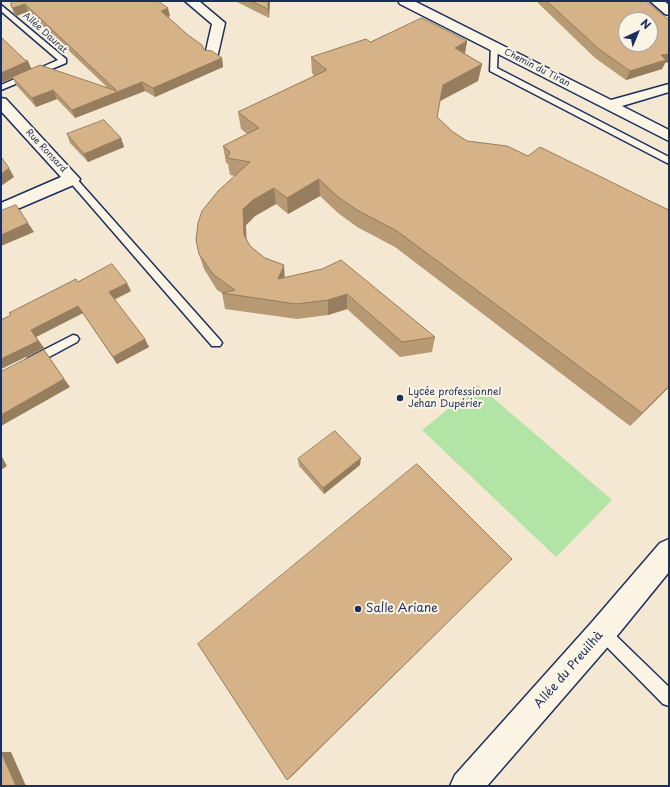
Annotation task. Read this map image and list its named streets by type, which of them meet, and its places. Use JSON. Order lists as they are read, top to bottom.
{
  "streets": {
    "street": ["Chemin du Tiran", "Rue Ronsard", "Allée du Preuilhà"],
    "lane": ["Allée Daurat"]
  },
  "places": ["Lycée professionnel Jehan Dupérier", "Salle Ariane"],
  "north": "top right"
}
